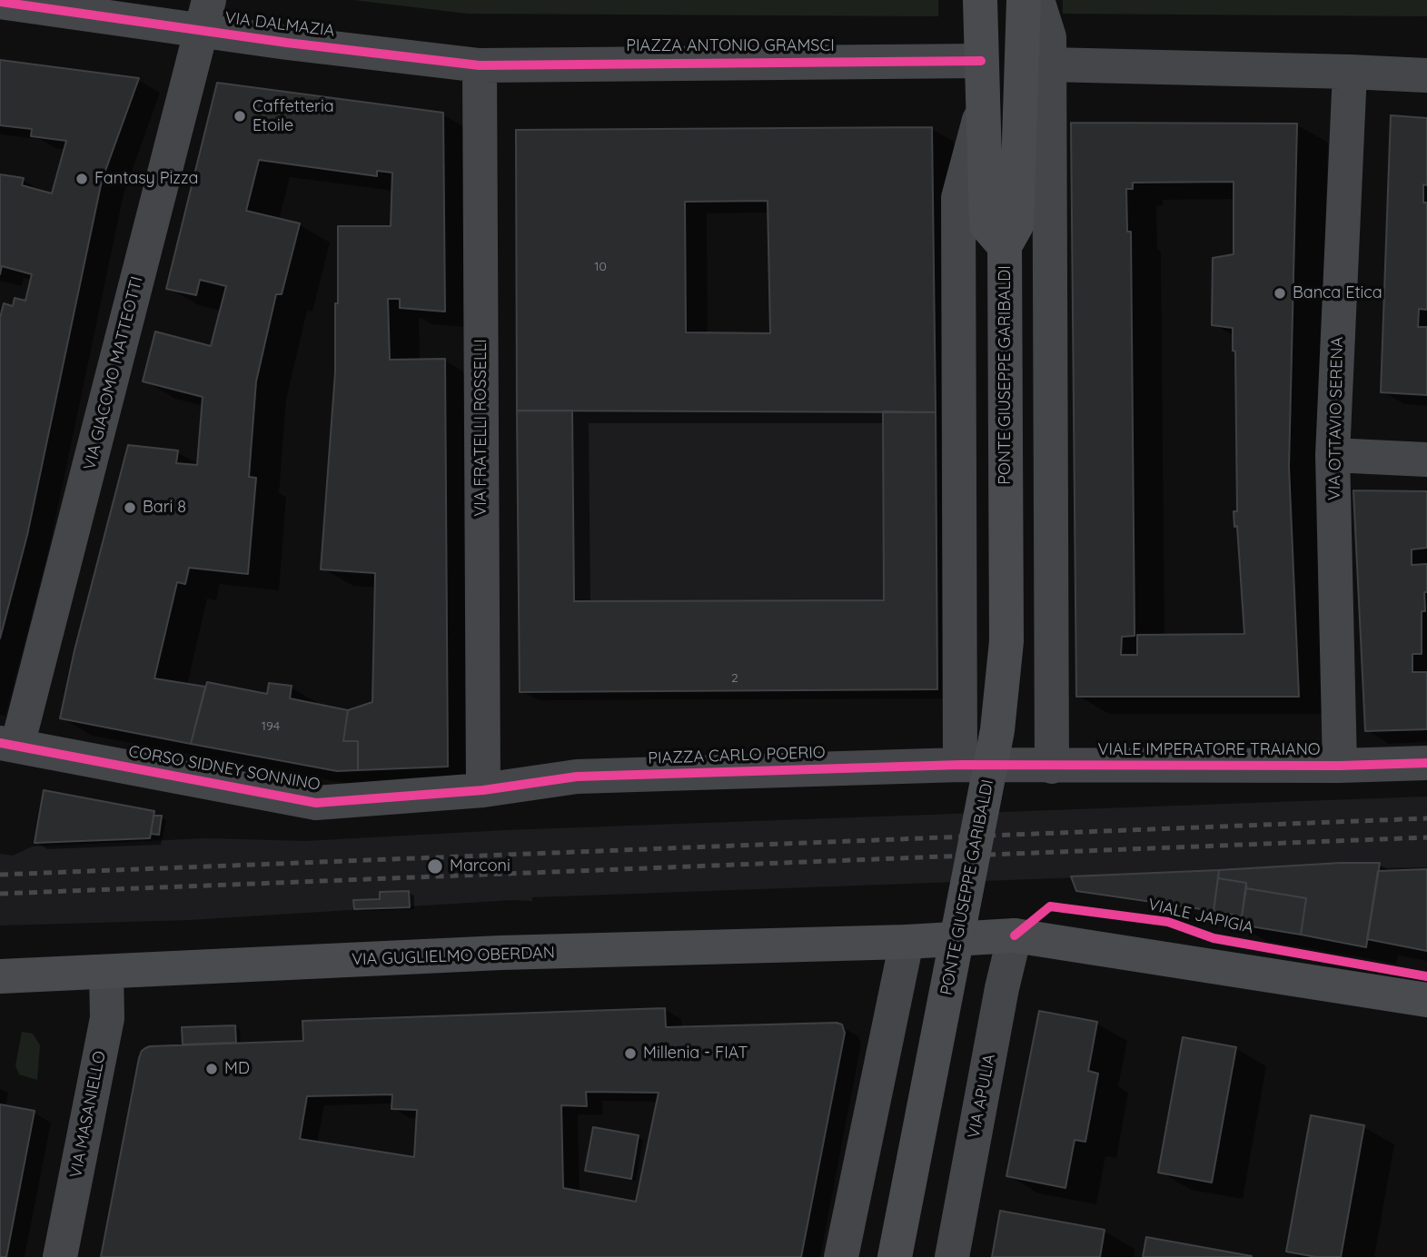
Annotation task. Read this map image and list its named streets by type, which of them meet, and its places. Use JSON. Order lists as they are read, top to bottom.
{
  "streets": {
    "main road": ["PONTE GIUSEPPE GARIBALDI", "VIA GUGLIELMO OBERDAN"],
    "street": [
      "VIA DALMAZIA",
      "PIAZZA ANTONIO GRAMSCI",
      "VIA GIACOMO MATTEOTTI",
      "VIA OTTAVIO SERENA",
      "VIA FRATELLI ROSSELLI",
      "VIALE IMPERATORE TRAIANO",
      "PIAZZA CARLO POERIO",
      "CORSO SIDNEY SONNINO",
      "VIA APULIA",
      "VIA MASANIELLO"
    ],
    "cycle path": ["VIALE JAPIGIA"]
  },
  "crossings": [
    ["VIA DALMAZIA", "PIAZZA ANTONIO GRAMSCI"],
    ["VIA DALMAZIA", "VIA GIACOMO MATTEOTTI"],
    ["VIA DALMAZIA", "VIA FRATELLI ROSSELLI"],
    ["PIAZZA ANTONIO GRAMSCI", "VIA FRATELLI ROSSELLI"],
    ["VIA GIACOMO MATTEOTTI", "CORSO SIDNEY SONNINO"],
    ["VIA OTTAVIO SERENA", "VIALE IMPERATORE TRAIANO"],
    ["VIA FRATELLI ROSSELLI", "PIAZZA CARLO POERIO"],
    ["VIA FRATELLI ROSSELLI", "CORSO SIDNEY SONNINO"],
    ["VIALE IMPERATORE TRAIANO", "PIAZZA CARLO POERIO"],
    ["PIAZZA CARLO POERIO", "CORSO SIDNEY SONNINO"],
    ["VIA GUGLIELMO OBERDAN", "VIA MASANIELLO"]
  ],
  "places": [
    "Caffetteria Etoile",
    "Fantasy Pizza",
    "Banca Etica",
    "Bari 8",
    "Marconi",
    "Millenia - FIAT",
    "MD"
  ],
  "house_numbers": ["10", "2", "194"]
}
